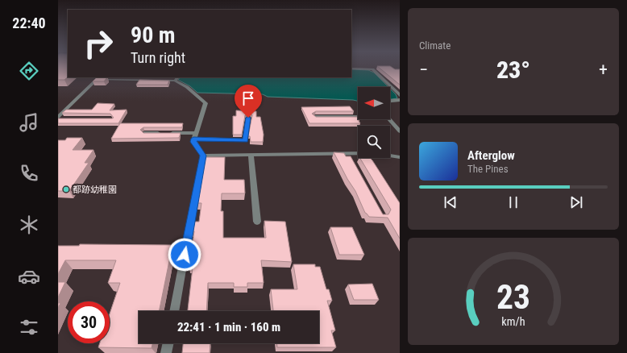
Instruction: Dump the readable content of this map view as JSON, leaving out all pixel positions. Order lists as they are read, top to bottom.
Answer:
{
  "places": ["都跡幼稚園"],
  "north": "left",
  "page": {
    "tabs": "22:40",
    "tile": "Climate",
    "turn": ["90 m", "Turn right"],
    "heat": ["−", "23°", "+"],
    "song": ["Afterglow", "The Pines"],
    "limit": "30",
    "trip": "22:41 · 1 min · 160 m",
    "gauge": ["23", "km/h"]
  }
}
